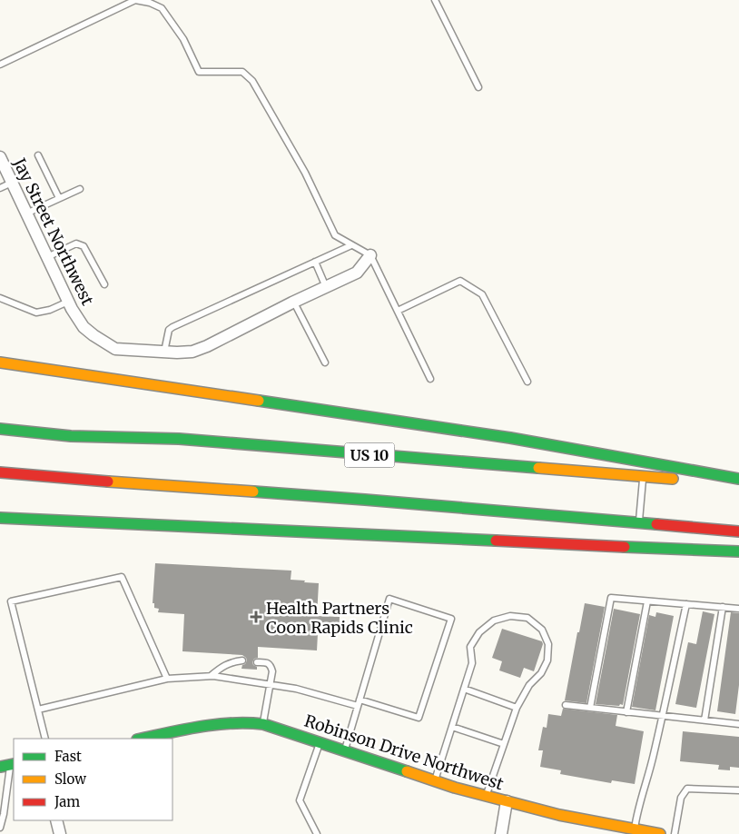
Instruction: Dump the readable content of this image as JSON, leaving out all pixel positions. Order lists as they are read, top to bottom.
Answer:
{
  "streets": {
    "main road": ["US 10", "Robinson Drive Northwest"],
    "street": ["Jay Street Northwest"]
  },
  "places": {
    "health": ["Health Partners Coon Rapids Clinic"]
  },
  "legend": ["Fast", "Slow", "Jam"]
}
